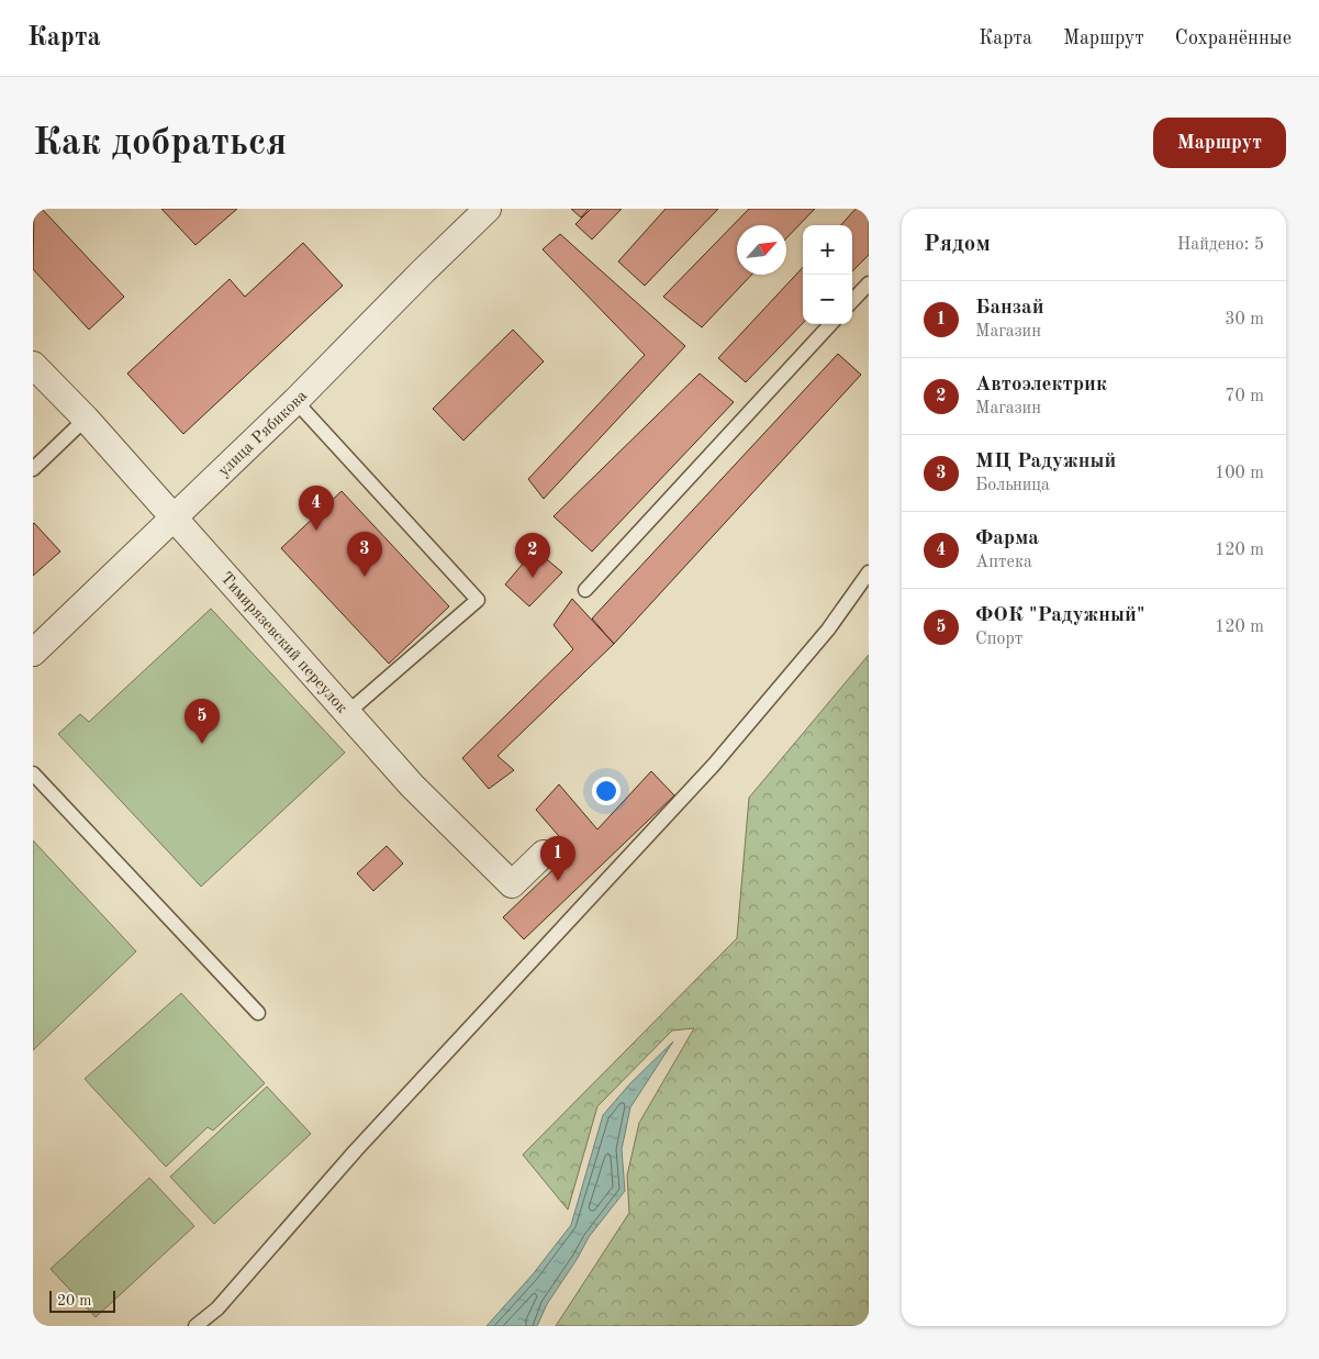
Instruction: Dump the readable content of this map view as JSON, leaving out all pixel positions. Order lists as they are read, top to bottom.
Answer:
{
  "streets": {
    "street": ["улица Рябикова", "Тимирязевский переулок"]
  },
  "crossings": [
    ["улица Рябикова", "Тимирязевский переулок"]
  ],
  "scale_bar": "20 m",
  "north": "top right",
  "page": {
    "header": "Карта",
    "nav": ["Карта", "Маршрут", "Сохранённые"],
    "buttons": "Маршрут",
    "title": "Как добраться",
    "heading": ["Рядом", "Найдено: 5"],
    "map_buttons": ["+", "−"],
    "list": [
      {
        "mark": "1",
        "name": "Банзай",
        "note": "Магазин",
        "value": "30 m"
      },
      {
        "mark": "2",
        "name": "Автоэлектрик",
        "note": "Магазин",
        "value": "70 m"
      },
      {
        "mark": "3",
        "name": "МЦ Радужный",
        "note": "Больница",
        "value": "100 m"
      },
      {
        "mark": "4",
        "name": "Фарма",
        "note": "Аптека",
        "value": "120 m"
      },
      {
        "mark": "5",
        "name": "ФОК \"Радужный\"",
        "note": "Спорт",
        "value": "120 m"
      }
    ],
    "pins": [
      "4",
      "3",
      "2",
      "5",
      "1"
    ],
    "scale": "20 m"
  }
}
